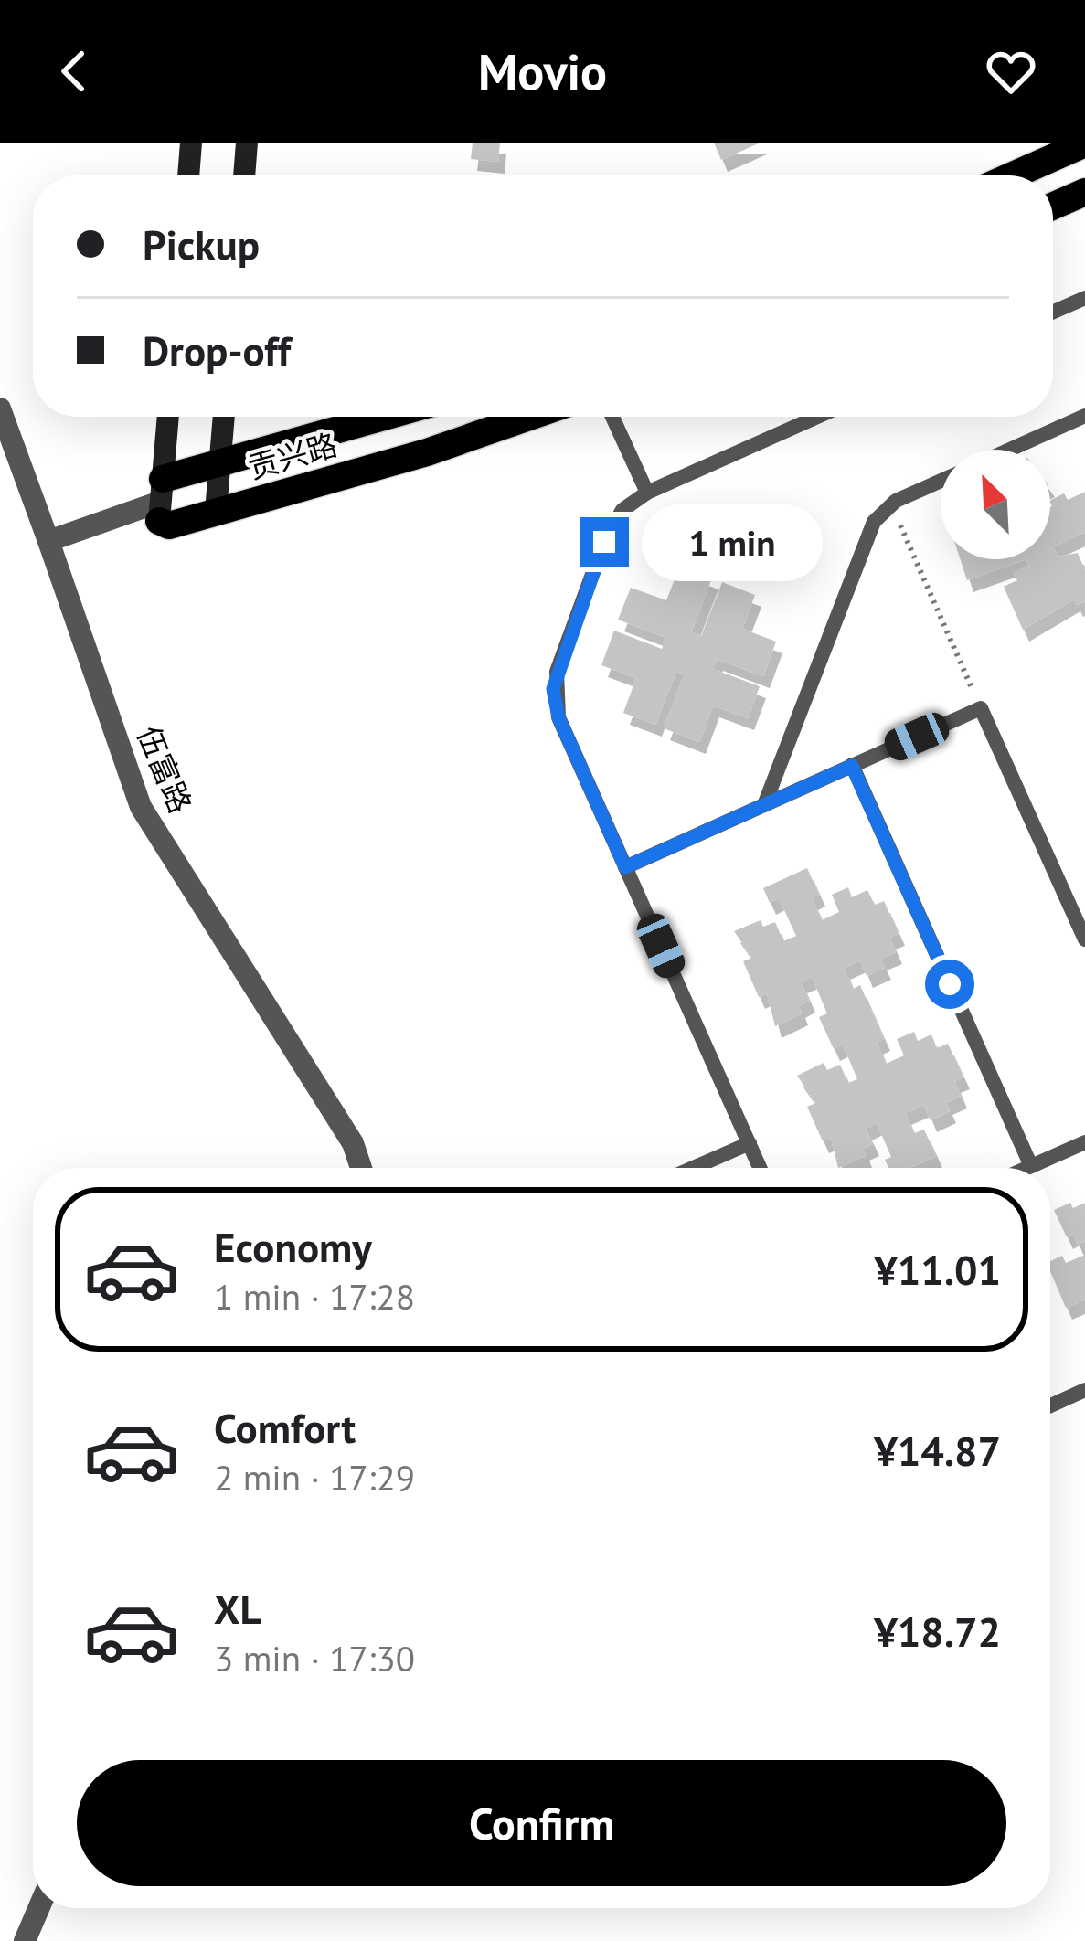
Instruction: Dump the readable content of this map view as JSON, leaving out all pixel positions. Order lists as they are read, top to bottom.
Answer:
{
  "streets": {
    "main road": ["贡兴路"],
    "street": ["伍富路"]
  },
  "north": "top left",
  "page": {
    "header": "Movio",
    "banner": ["Pickup", "Drop-off"],
    "bubble": "1 min",
    "list": [
      {
        "name": "Economy",
        "note": "1 min · 17:28",
        "value": "¥11.01"
      },
      {
        "name": "Comfort",
        "note": "2 min · 17:29",
        "value": "¥14.87"
      },
      {
        "name": "XL",
        "note": "3 min · 17:30",
        "value": "¥18.72"
      }
    ],
    "buttons": "Confirm"
  }
}
